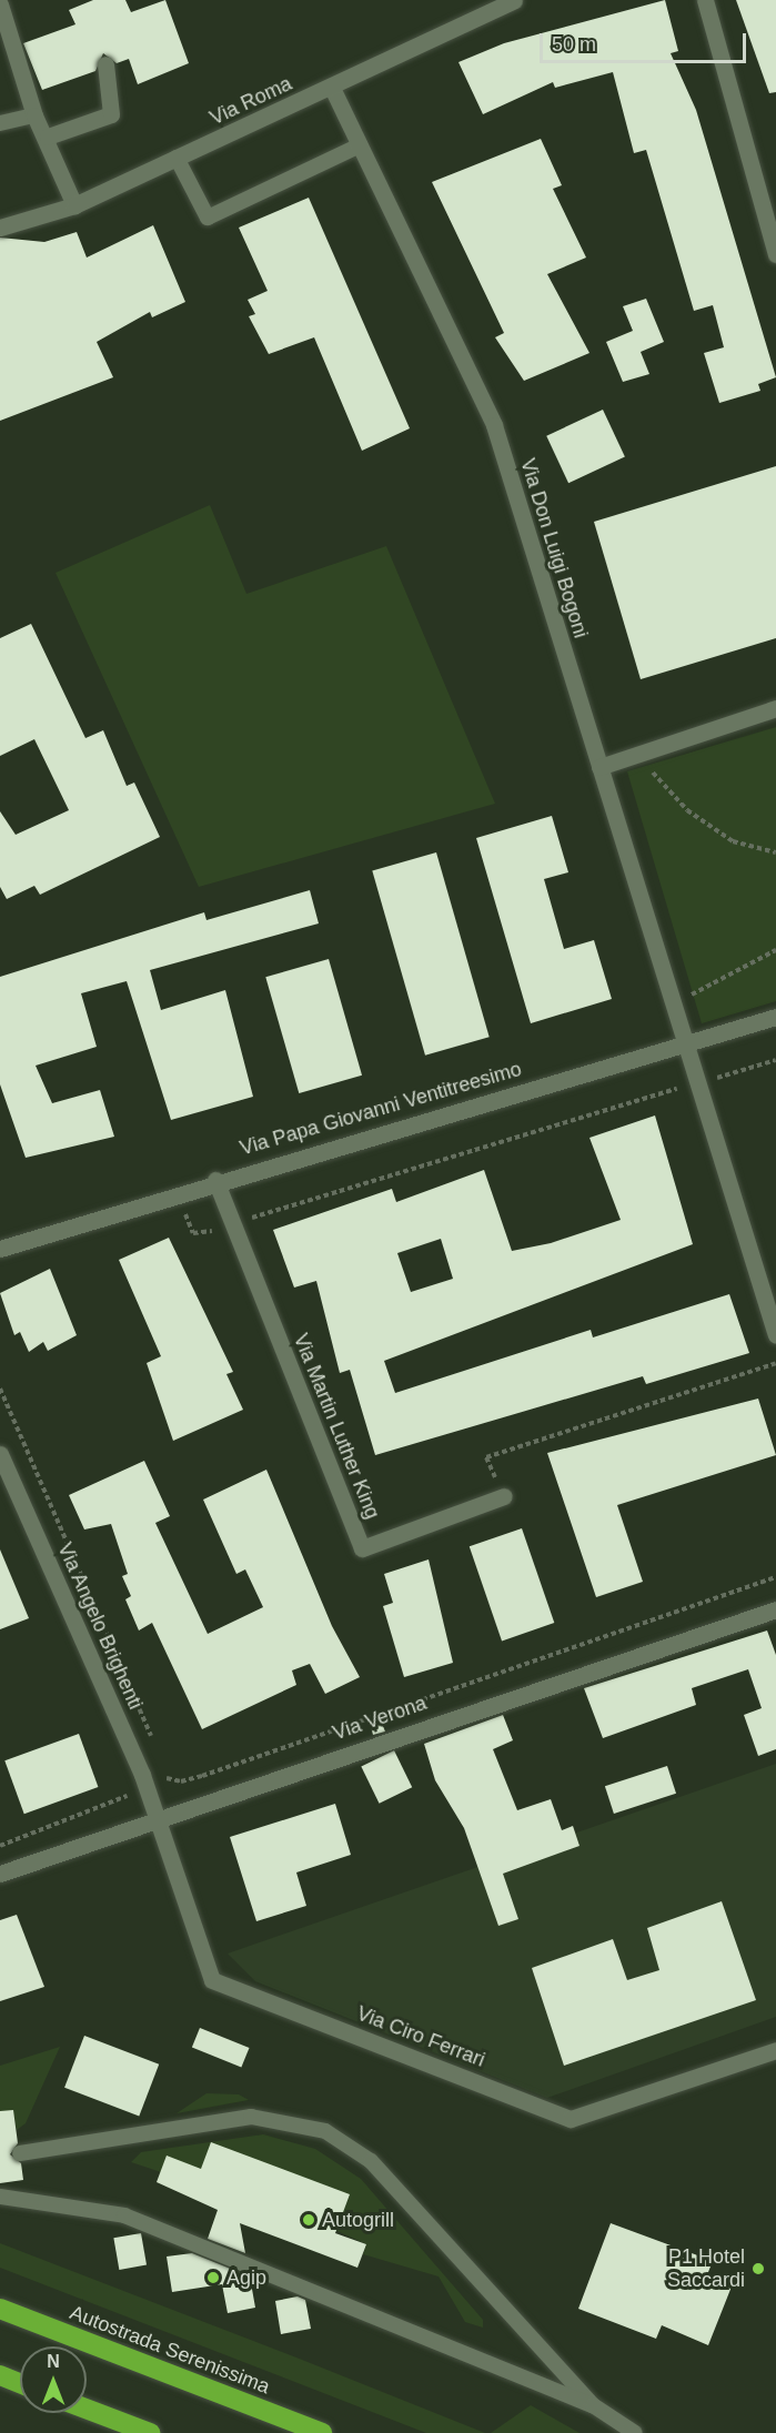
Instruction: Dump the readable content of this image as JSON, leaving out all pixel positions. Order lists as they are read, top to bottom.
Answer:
{
  "streets": {
    "highway": ["Autostrada Serenissima"],
    "street": [
      "Via Roma",
      "Via Don Luigi Bogoni",
      "Via Papa Giovanni Ventitreesimo",
      "Via Martin Luther King",
      "Via Angelo Brighenti",
      "Via Verona",
      "Via Ciro Ferrari"
    ]
  },
  "crossings": [
    ["Via Roma", "Via Don Luigi Bogoni"],
    ["Via Don Luigi Bogoni", "Via Papa Giovanni Ventitreesimo"],
    ["Via Papa Giovanni Ventitreesimo", "Via Martin Luther King"],
    ["Via Angelo Brighenti", "Via Verona"],
    ["Via Angelo Brighenti", "Via Ciro Ferrari"],
    ["Via Verona", "Via Ciro Ferrari"]
  ],
  "places": ["Autogrill", "P1 Hotel Saccardi", "Agip"],
  "scale_bar": "50 m",
  "north": "top"
}
